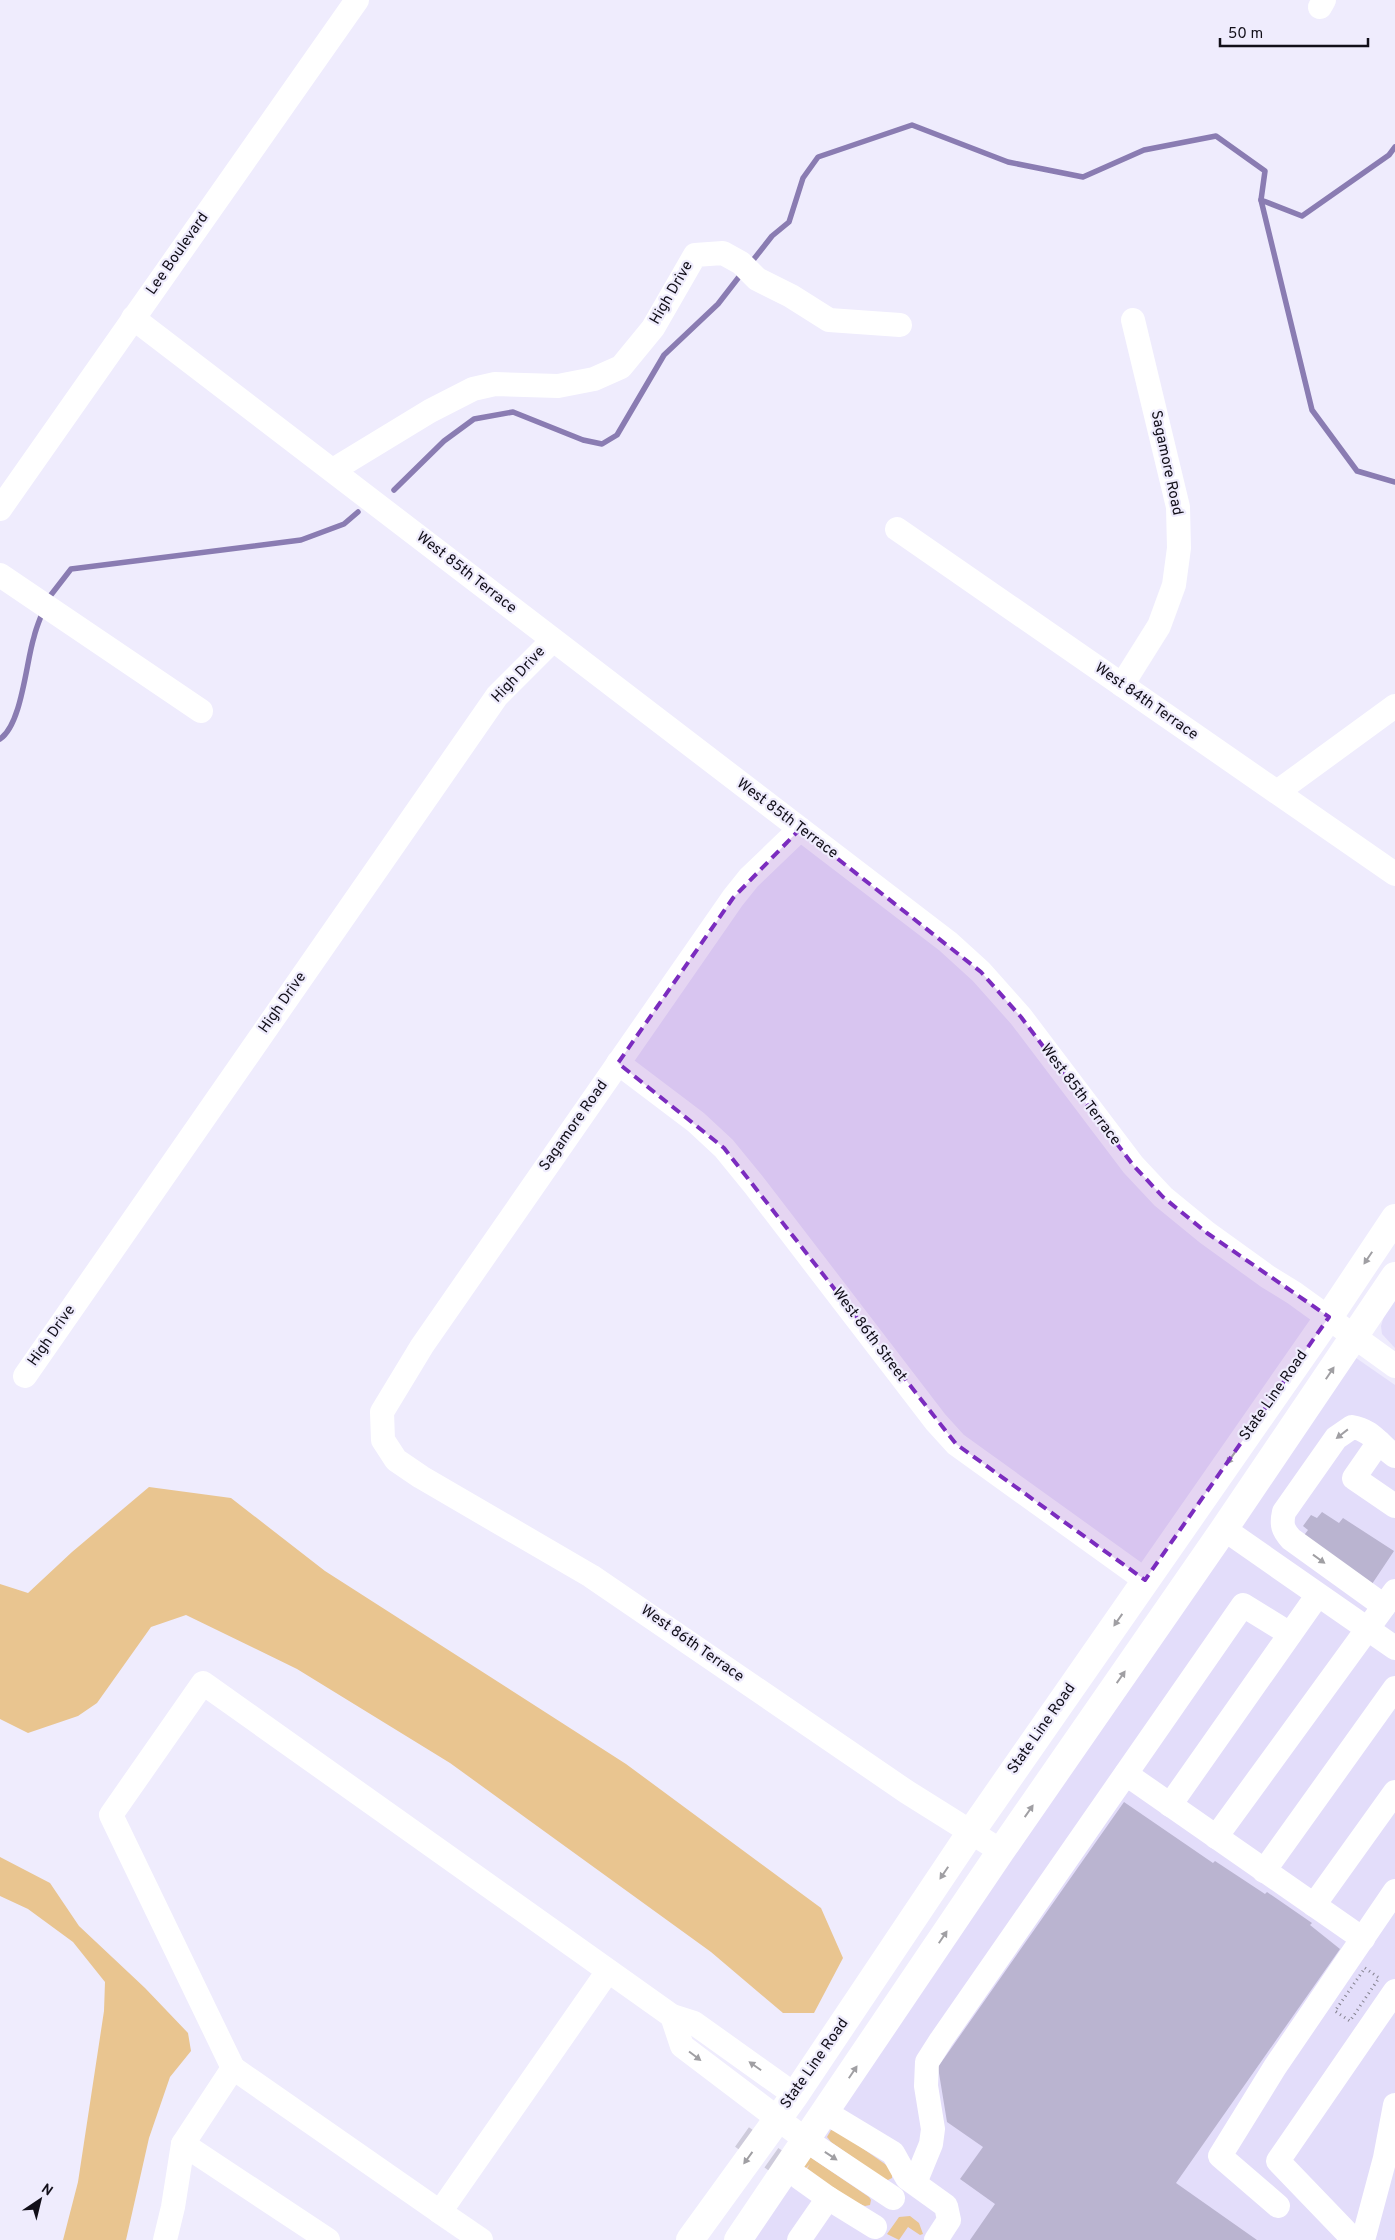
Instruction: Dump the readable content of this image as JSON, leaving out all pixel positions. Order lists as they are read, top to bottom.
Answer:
{
  "streets": {
    "main road": ["State Line Road"],
    "street": [
      "Lee Boulevard",
      "High Drive",
      "Sagamore Road",
      "West 85th Terrace",
      "West 84th Terrace",
      "West 86th Street",
      "West 86th Terrace"
    ]
  },
  "crossings": [
    ["Lee Boulevard", "West 85th Terrace"],
    ["High Drive", "West 85th Terrace"],
    ["Sagamore Road", "West 85th Terrace"],
    ["Sagamore Road", "West 84th Terrace"],
    ["Sagamore Road", "West 86th Street"],
    ["Sagamore Road", "West 86th Terrace"],
    ["West 85th Terrace", "State Line Road"],
    ["West 86th Street", "State Line Road"],
    ["State Line Road", "West 86th Terrace"]
  ],
  "scale_bar": "50 m",
  "north": "top right"
}
